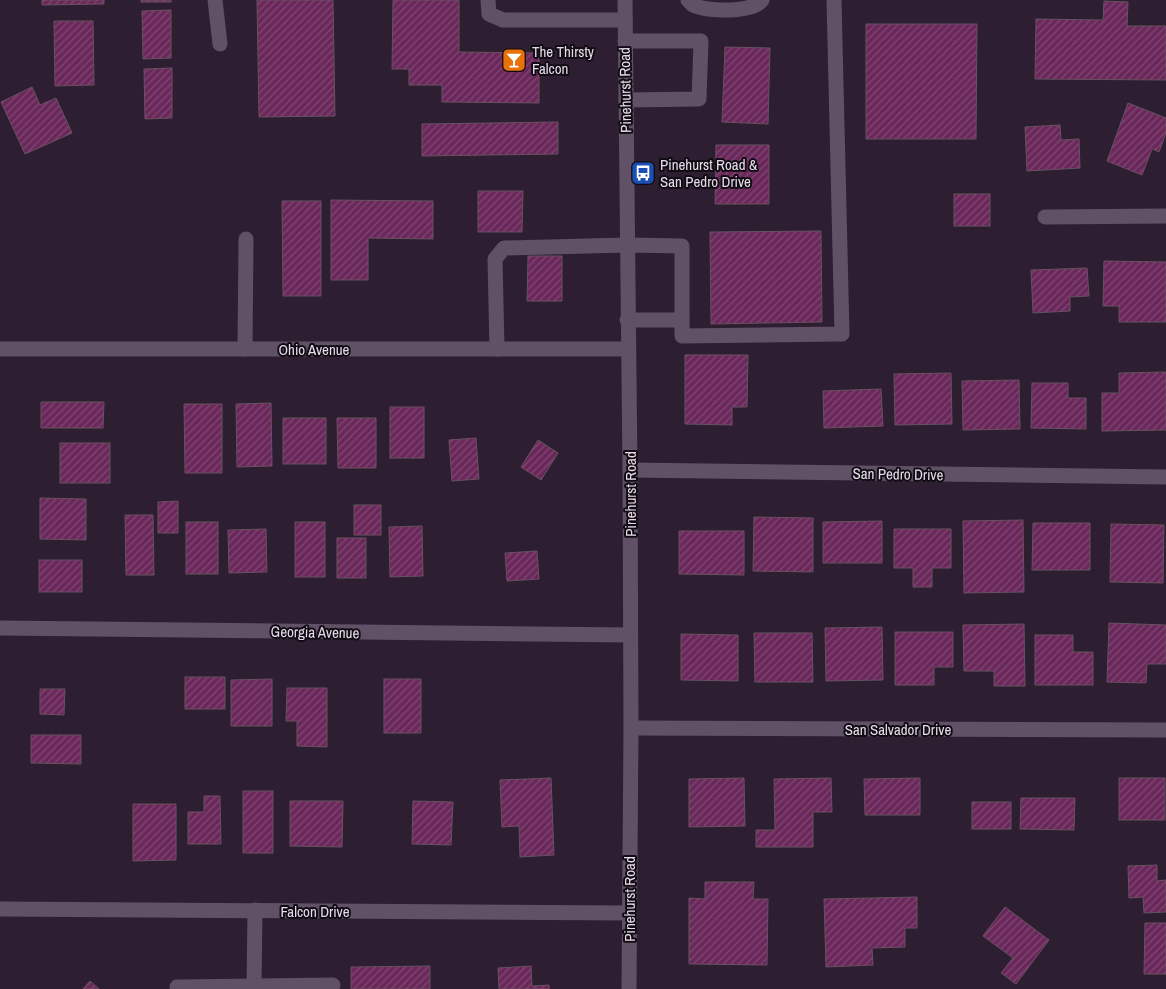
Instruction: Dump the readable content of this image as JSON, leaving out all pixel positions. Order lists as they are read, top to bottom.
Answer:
{
  "streets": {
    "street": [
      "Pinehurst Road",
      "Ohio Avenue",
      "San Pedro Drive",
      "Georgia Avenue",
      "San Salvador Drive",
      "Falcon Drive"
    ]
  },
  "crossings": [
    ["Pinehurst Road", "Ohio Avenue"],
    ["Pinehurst Road", "San Pedro Drive"],
    ["Pinehurst Road", "Georgia Avenue"],
    ["Pinehurst Road", "San Salvador Drive"],
    ["Pinehurst Road", "Falcon Drive"]
  ],
  "places": {
    "bar": ["The Thirsty Falcon"],
    "bus stop": ["Pinehurst Road & San Pedro Drive"]
  }
}
